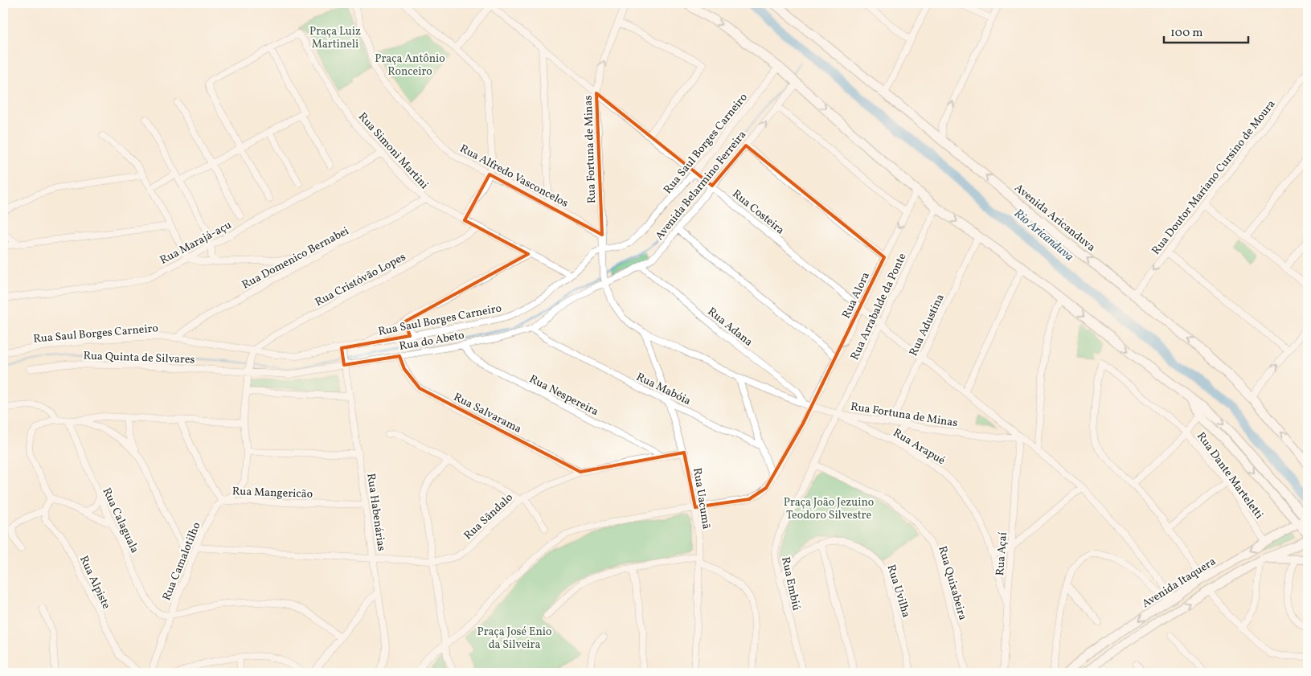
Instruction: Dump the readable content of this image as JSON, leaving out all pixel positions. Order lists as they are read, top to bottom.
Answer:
{
  "streets": {
    "highway": ["Avenida Aricanduva"],
    "main road": ["Avenida Itaquera"],
    "street": [
      "Rua Saul Borges Carneiro",
      "Rua Fortuna de Minas",
      "Rua Simoni Martini",
      "Rua Alfredo Vasconcelos",
      "Rua Doutor Mariano Cursino de Moura",
      "Avenida Belarmino Ferreira",
      "Rua Costeira",
      "Rua Marajá-açu",
      "Rua Domenico Bernabei",
      "Rua Cristóvão Lopes",
      "Rua Alora",
      "Rua Arrabalde da Ponte",
      "Rua Adustina",
      "Rua Adana",
      "Rua do Abeto",
      "Rua Quinta de Silvares",
      "Rua Mabóia",
      "Rua Nespereira",
      "Rua Salvarama",
      "Rua Arapué",
      "Rua Dante Marteletti",
      "Rua Mangericão",
      "Rua Uacumã",
      "Rua Habenárias",
      "Rua Sãndalo",
      "Rua Calaguala",
      "Rua Açaí",
      "Rua Camalotilho",
      "Rua Alpiste",
      "Rua Quixabeira",
      "Rua Embiú",
      "Rua Uvilha"
    ]
  },
  "crossings": [
    ["Rua Saul Borges Carneiro", "Rua Fortuna de Minas"],
    ["Rua Saul Borges Carneiro", "Rua Simoni Martini"],
    ["Rua Saul Borges Carneiro", "Rua Costeira"],
    ["Rua Saul Borges Carneiro", "Rua Domenico Bernabei"],
    ["Rua Saul Borges Carneiro", "Rua Cristóvão Lopes"],
    ["Rua Saul Borges Carneiro", "Rua Habenárias"],
    ["Rua Saul Borges Carneiro", "Rua Camalotilho"],
    ["Rua Fortuna de Minas", "Rua Alfredo Vasconcelos"],
    ["Rua Fortuna de Minas", "Avenida Belarmino Ferreira"],
    ["Rua Fortuna de Minas", "Rua Costeira"],
    ["Rua Fortuna de Minas", "Rua Alora"],
    ["Rua Fortuna de Minas", "Rua Arrabalde da Ponte"],
    ["Rua Fortuna de Minas", "Rua Adustina"],
    ["Rua Fortuna de Minas", "Rua Adana"],
    ["Rua Fortuna de Minas", "Rua do Abeto"],
    ["Rua Fortuna de Minas", "Rua Arapué"],
    ["Rua Fortuna de Minas", "Rua Uacumã"],
    ["Rua Fortuna de Minas", "Rua Açaí"],
    ["Rua Fortuna de Minas", "Rua Embiú"],
    ["Rua Simoni Martini", "Rua Marajá-açu"],
    ["Rua Simoni Martini", "Rua Domenico Bernabei"],
    ["Rua Simoni Martini", "Rua Cristóvão Lopes"],
    ["Rua Doutor Mariano Cursino de Moura", "Avenida Aricanduva"],
    ["Avenida Belarmino Ferreira", "Rua Costeira"],
    ["Avenida Belarmino Ferreira", "Rua Adana"],
    ["Avenida Belarmino Ferreira", "Rua do Abeto"],
    ["Rua Costeira", "Rua Alora"],
    ["Rua Costeira", "Rua Arrabalde da Ponte"],
    ["Rua Costeira", "Rua Adustina"],
    ["Rua Costeira", "Rua Açaí"],
    ["Rua Cristóvão Lopes", "Rua Camalotilho"],
    ["Rua Alora", "Rua Uacumã"],
    ["Rua Arrabalde da Ponte", "Rua Arapué"],
    ["Rua Arrabalde da Ponte", "Rua Embiú"],
    ["Rua do Abeto", "Rua Quinta de Silvares"],
    ["Rua do Abeto", "Rua Mabóia"],
    ["Rua do Abeto", "Rua Nespereira"],
    ["Rua do Abeto", "Rua Salvarama"],
    ["Rua do Abeto", "Rua Habenárias"],
    ["Rua do Abeto", "Rua Camalotilho"],
    ["Rua Quinta de Silvares", "Rua Camalotilho"],
    ["Rua Mabóia", "Rua Uacumã"],
    ["Rua Nespereira", "Rua Sãndalo"],
    ["Rua Salvarama", "Rua Sãndalo"],
    ["Rua Arapué", "Rua Açaí"],
    ["Rua Arapué", "Rua Embiú"],
    ["Rua Dante Marteletti", "Avenida Itaquera"],
    ["Rua Mangericão", "Rua Habenárias"],
    ["Rua Mangericão", "Rua Camalotilho"],
    ["Rua Uacumã", "Rua Sãndalo"],
    ["Rua Habenárias", "Rua Sãndalo"],
    ["Rua Sãndalo", "Rua Camalotilho"],
    ["Rua Calaguala", "Rua Camalotilho"],
    ["Rua Quixabeira", "Rua Embiú"],
    ["Rua Embiú", "Rua Uvilha"]
  ],
  "water": ["Rio Aricanduva"],
  "parks": [
    "Praça Luiz Martineli",
    "Praça Antônio Ronceiro",
    "Praça João Jezuino Teodoro Silvestre",
    "Praça José Enio da Silveira"
  ],
  "scale_bar": "100 m"
}
